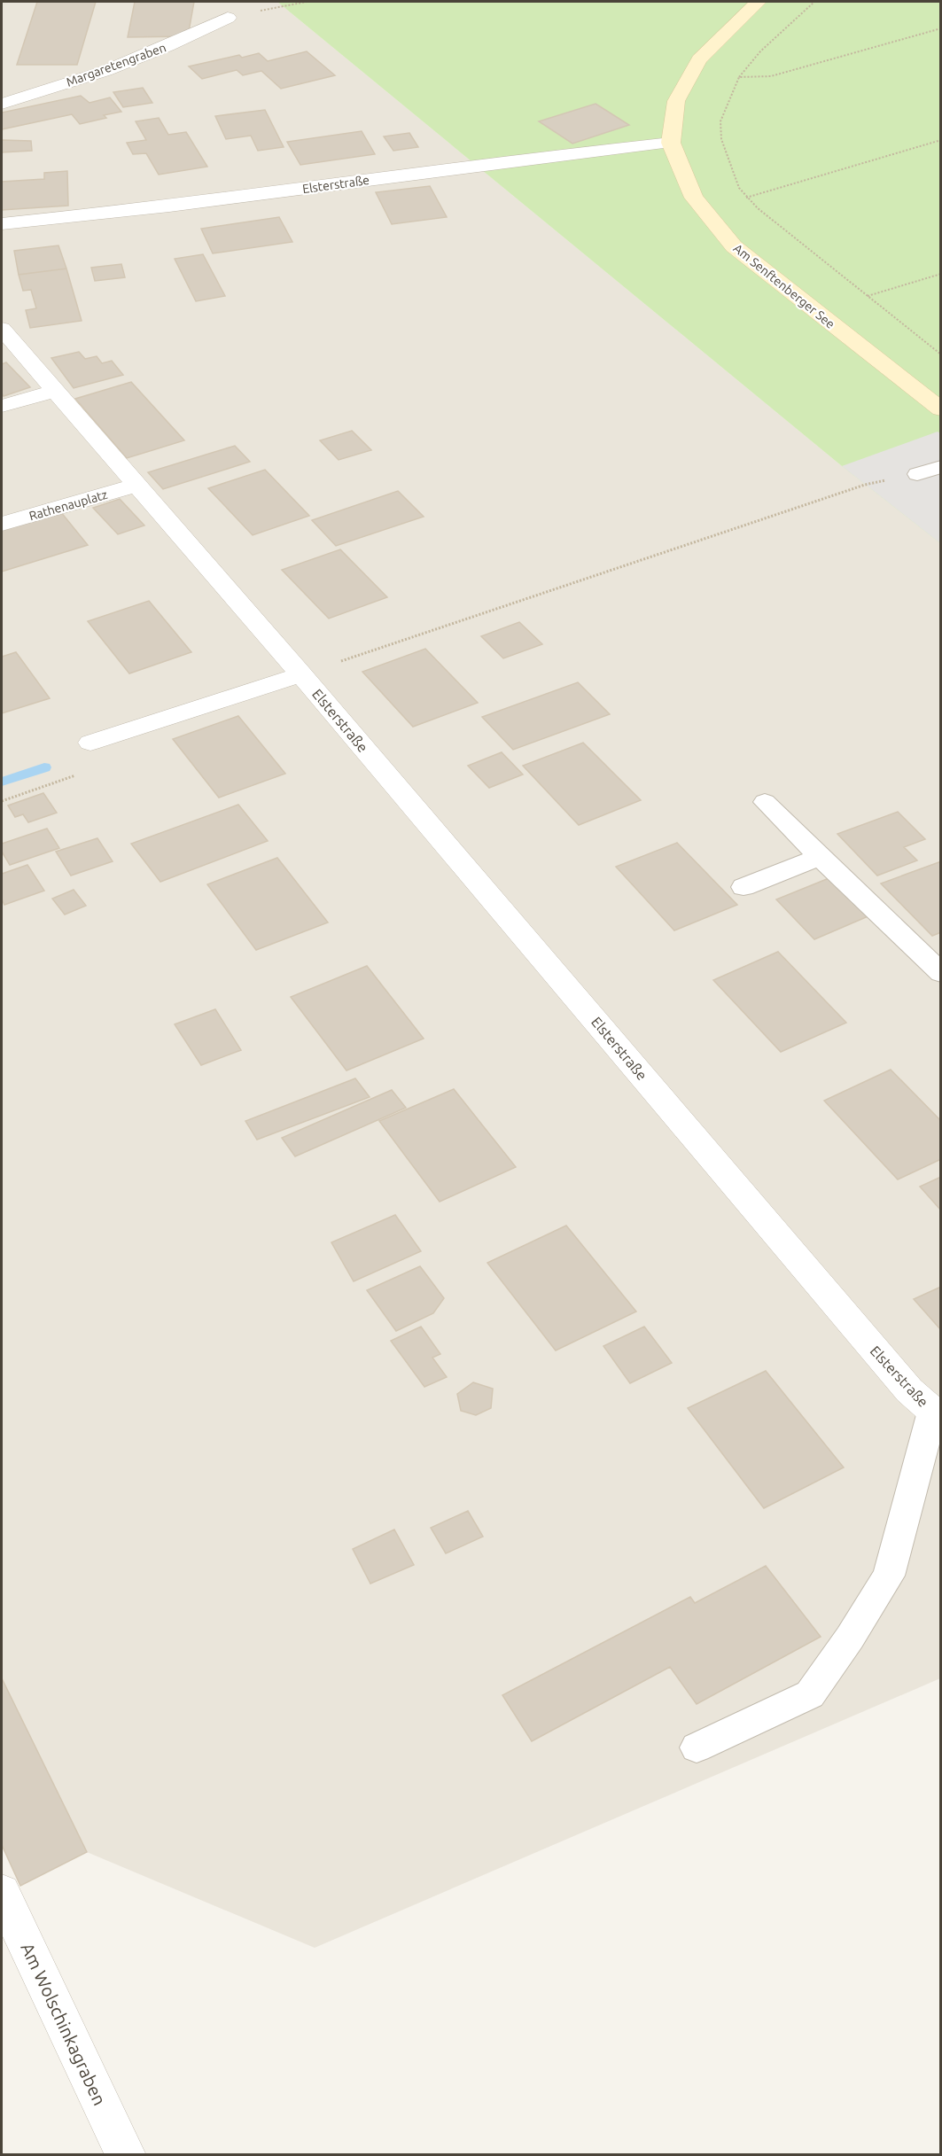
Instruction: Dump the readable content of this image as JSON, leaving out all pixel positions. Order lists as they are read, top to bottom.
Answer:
{
  "streets": {
    "street": [
      "Margaretengraben",
      "Elsterstraße",
      "Am Senftenberger See",
      "Rathenauplatz",
      "Am Wolschinkagraben"
    ]
  },
  "crossings": [
    ["Elsterstraße", "Am Senftenberger See"],
    ["Elsterstraße", "Rathenauplatz"]
  ]
}
